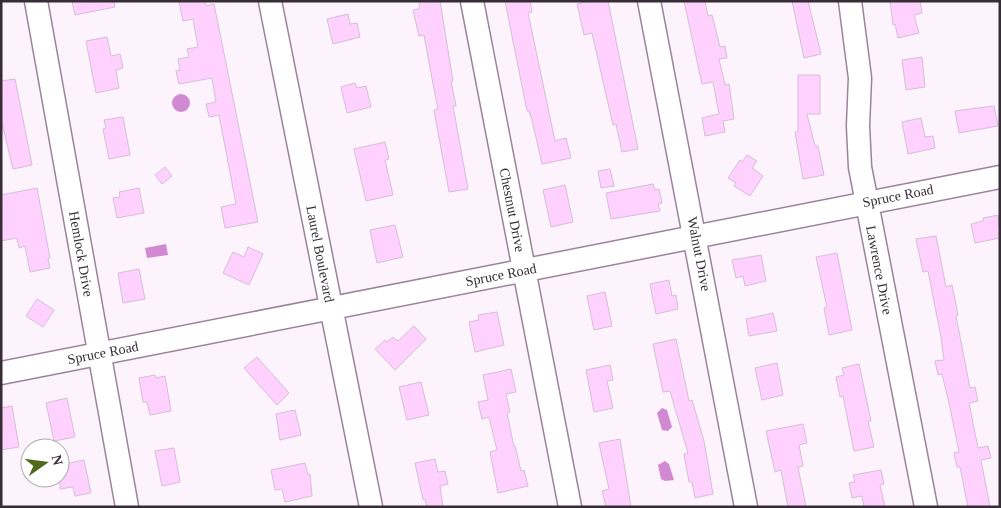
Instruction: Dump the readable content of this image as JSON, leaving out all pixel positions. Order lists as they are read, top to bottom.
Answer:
{
  "streets": {
    "street": [
      "Spruce Road",
      "Chestnut Drive",
      "Hemlock Drive",
      "Laurel Boulevard",
      "Walnut Drive",
      "Lawrence Drive"
    ]
  },
  "crossings": [
    ["Spruce Road", "Chestnut Drive"],
    ["Spruce Road", "Hemlock Drive"],
    ["Spruce Road", "Laurel Boulevard"],
    ["Spruce Road", "Walnut Drive"],
    ["Spruce Road", "Lawrence Drive"]
  ],
  "north": "right"
}
